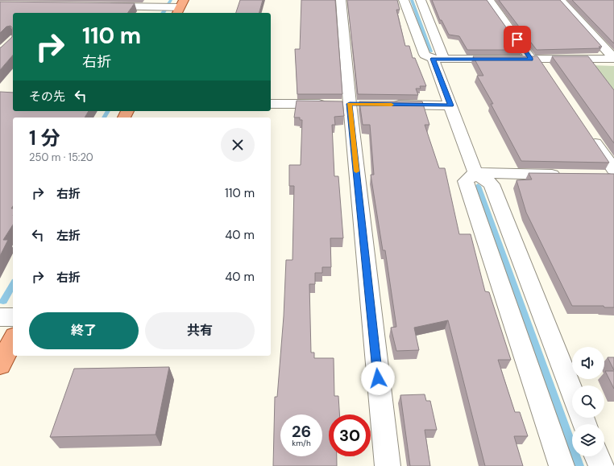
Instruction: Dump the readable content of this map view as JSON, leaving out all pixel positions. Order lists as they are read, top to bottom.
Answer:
{
  "page": {
    "turn": ["110 m", "右折"],
    "then": "その先",
    "heading": ["1 分", "250 m · 15:20"],
    "list": [
      {
        "name": "右折",
        "value": "110 m"
      },
      {
        "name": "左折",
        "value": "40 m"
      },
      {
        "name": "右折",
        "value": "40 m"
      }
    ],
    "buttons": ["終了", "共有"],
    "speed": "26 km/h",
    "limit": "30"
  }
}
